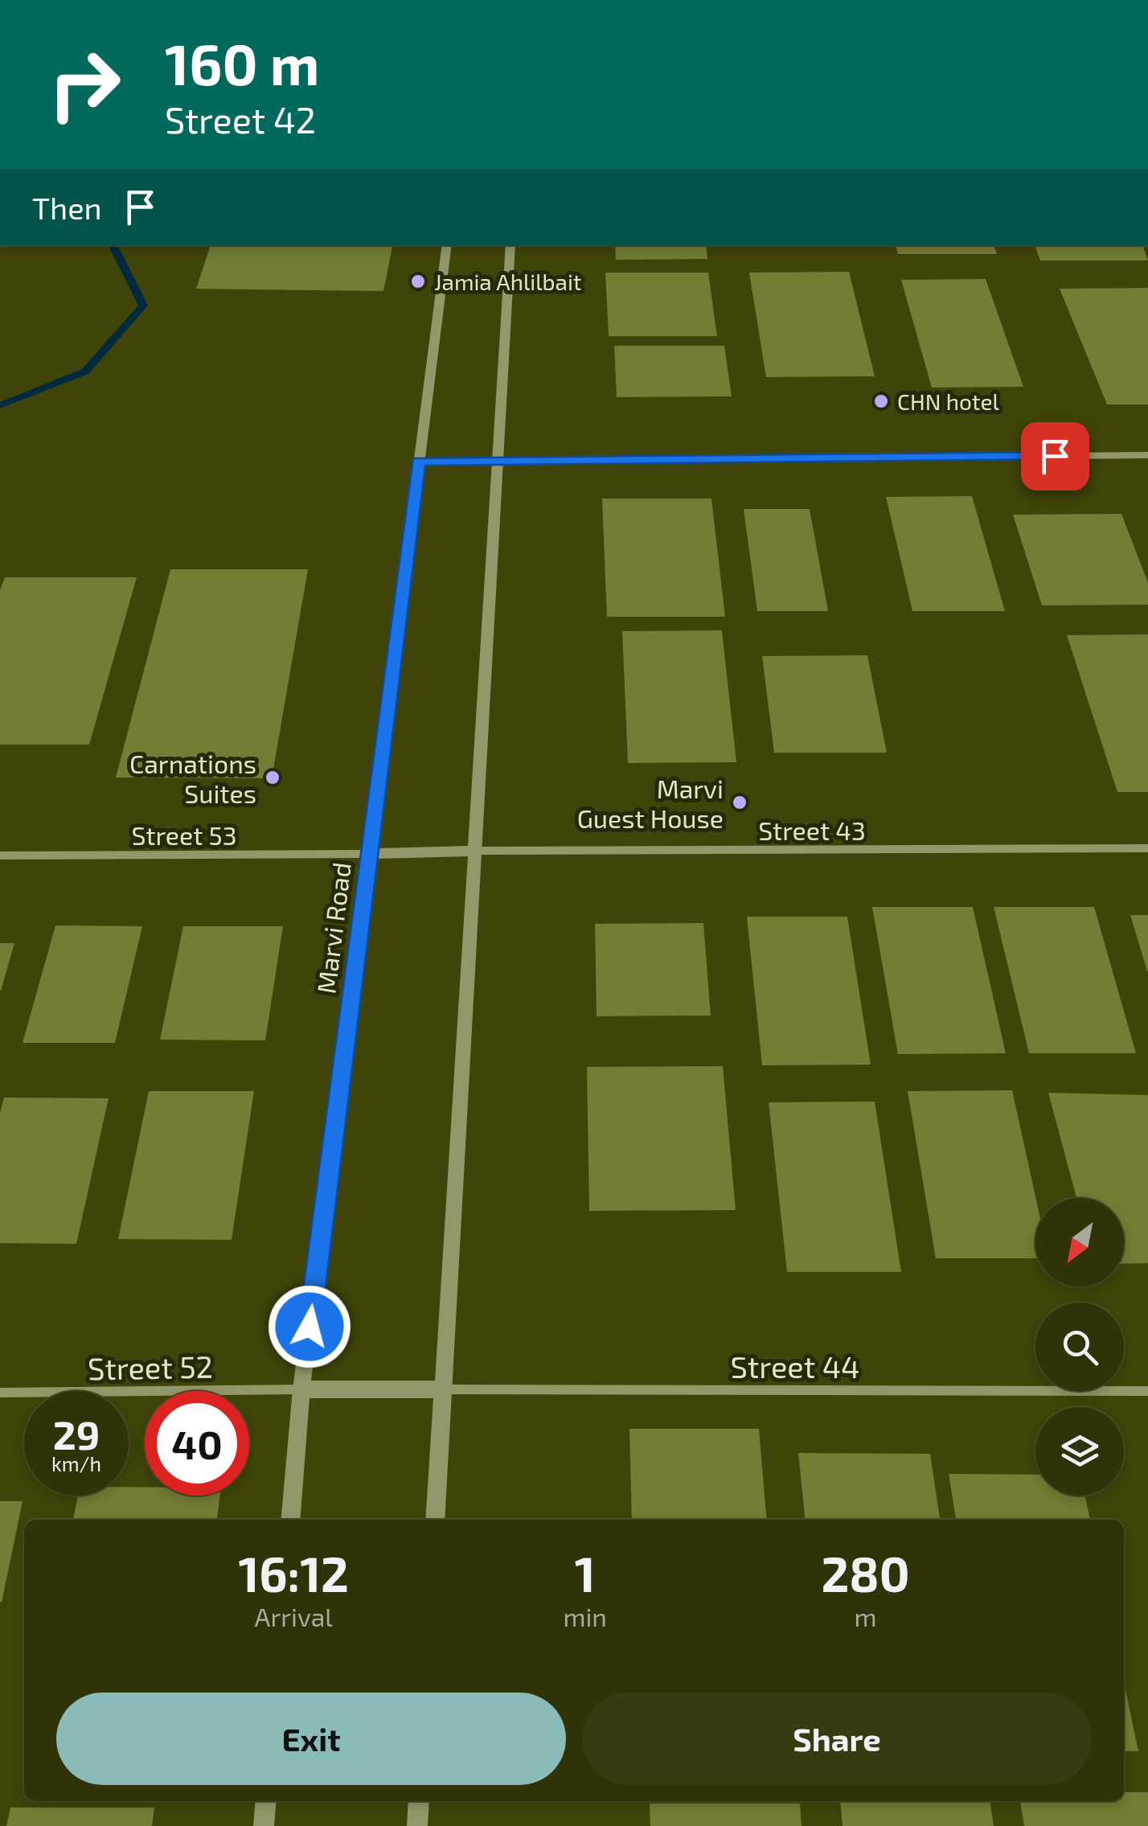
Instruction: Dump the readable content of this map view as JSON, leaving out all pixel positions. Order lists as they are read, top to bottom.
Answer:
{
  "streets": {
    "street": [
      "Street 43",
      "Street 53",
      "Marvi Road",
      "Street 44",
      "Street 52"
    ]
  },
  "crossings": [
    ["Street 53", "Marvi Road"],
    ["Marvi Road", "Street 52"]
  ],
  "places": [
    "Jamia Ahlilbait",
    "CHN hotel",
    "Carnations Suites",
    "Marvi Guest House"
  ],
  "north": "bottom left",
  "page": {
    "turn": ["160 m", "Street 42"],
    "then": "Then",
    "speed": "29 km/h",
    "limit": "40",
    "eta": [
      "16:12",
      "Arrival",
      "1",
      "min",
      "280",
      "m"
    ],
    "buttons": ["Exit", "Share"]
  }
}
